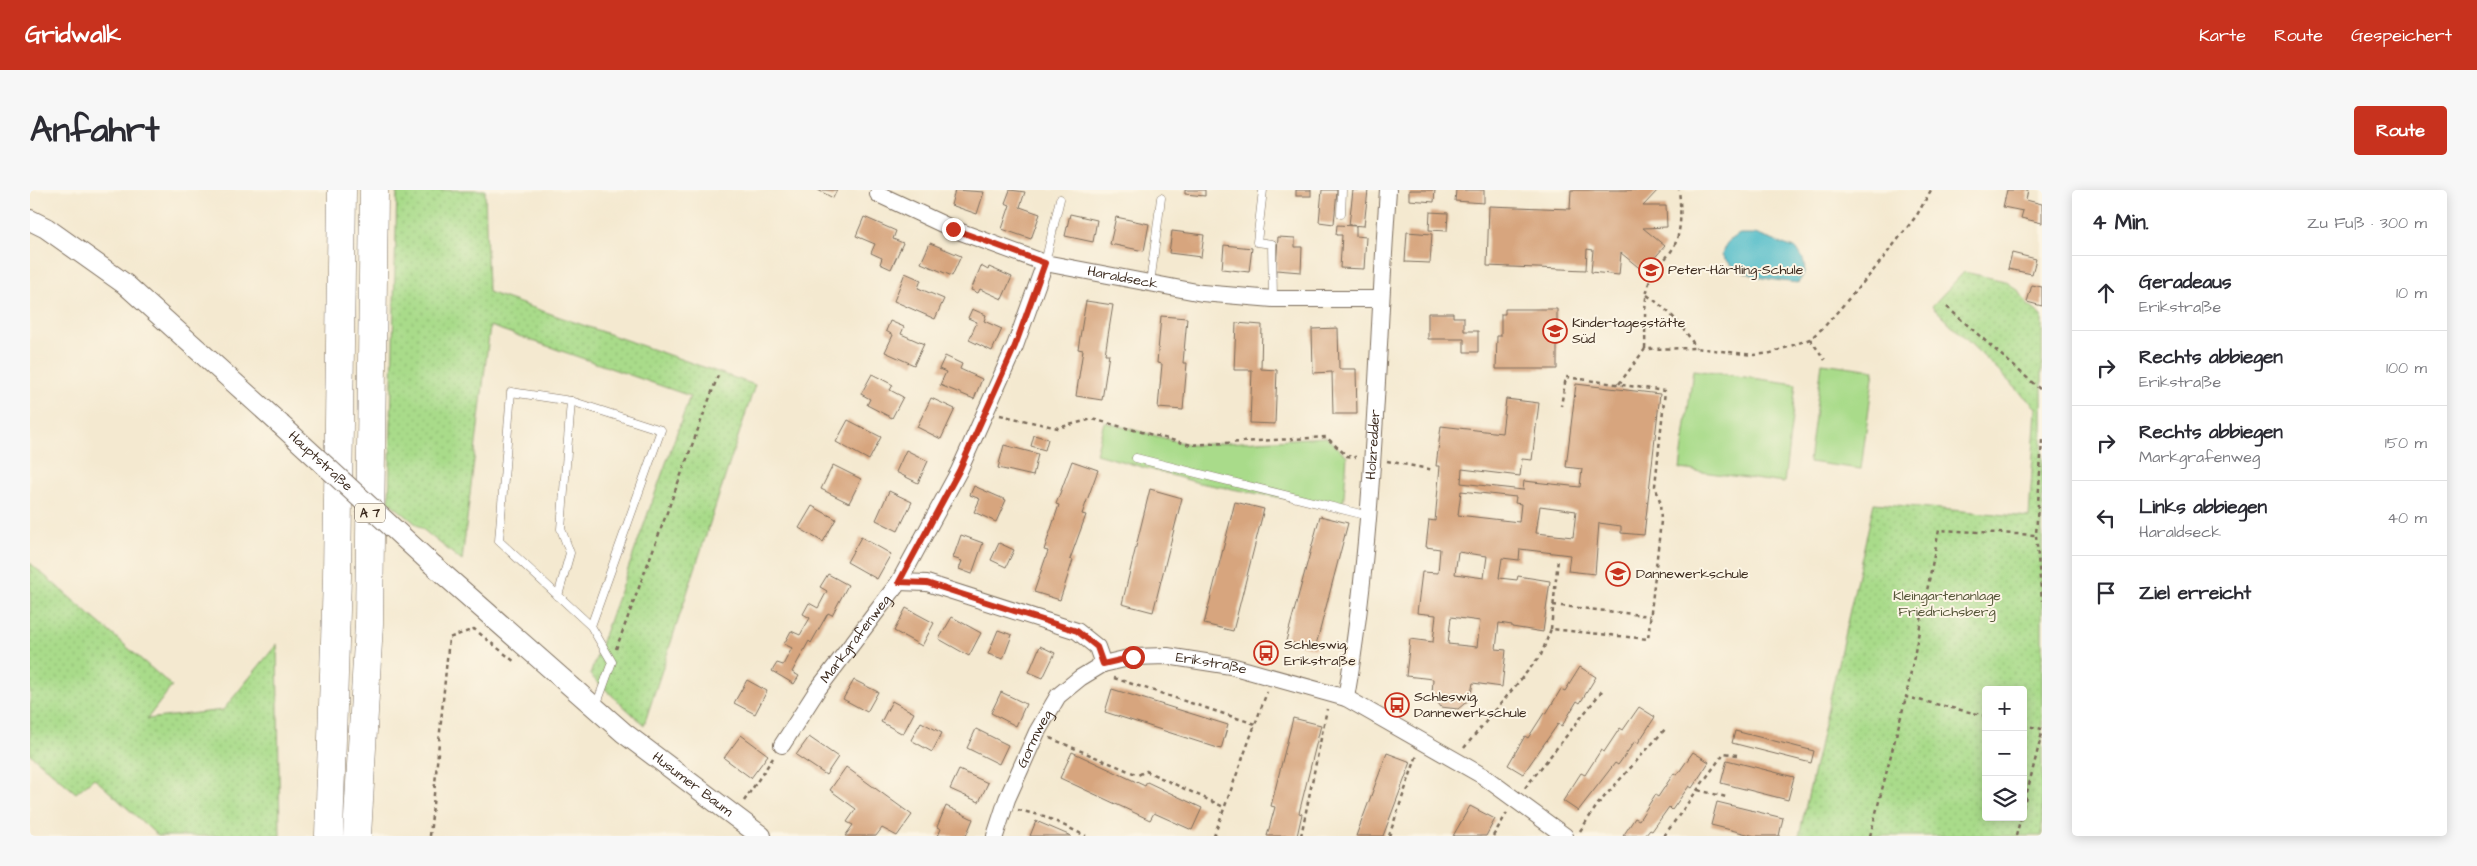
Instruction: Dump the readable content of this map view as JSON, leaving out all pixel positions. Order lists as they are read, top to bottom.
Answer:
{
  "streets": {
    "highway": ["A 7"],
    "street": [
      "Haraldseck",
      "Holzredder",
      "Hauptstraße",
      "Markgrafenweg",
      "Erikstraße",
      "Gormweg",
      "Husumer Baum"
    ]
  },
  "crossings": [
    ["Haraldseck", "Holzredder"],
    ["Haraldseck", "Markgrafenweg"],
    ["Holzredder", "Erikstraße"],
    ["Hauptstraße", "Husumer Baum"],
    ["Erikstraße", "Gormweg"]
  ],
  "parks": ["Kleingartenanlage Friedrichsberg"],
  "places": {
    "school or university": ["Peter-Härtling-Schule", "Kindertagesstätte Süd", "Dannewerkschule"],
    "bus stop": ["Schleswig, Erikstraße", "Schleswig, Dannewerkschule"]
  },
  "page": {
    "header": "Gridwalk",
    "nav": ["Karte", "Route", "Gespeichert"],
    "title": "Anfahrt",
    "buttons": "Route",
    "heading": ["4 Min.", "Zu Fuß · 300 m"],
    "list": [
      ["Geradeaus", "Erikstraße", "10 m"],
      ["Rechts abbiegen", "Erikstraße", "100 m"],
      ["Rechts abbiegen", "Markgrafenweg", "150 m"],
      ["Links abbiegen", "Haraldseck", "40 m"],
      "Ziel erreicht"
    ],
    "map_buttons": ["+", "−"]
  }
}
